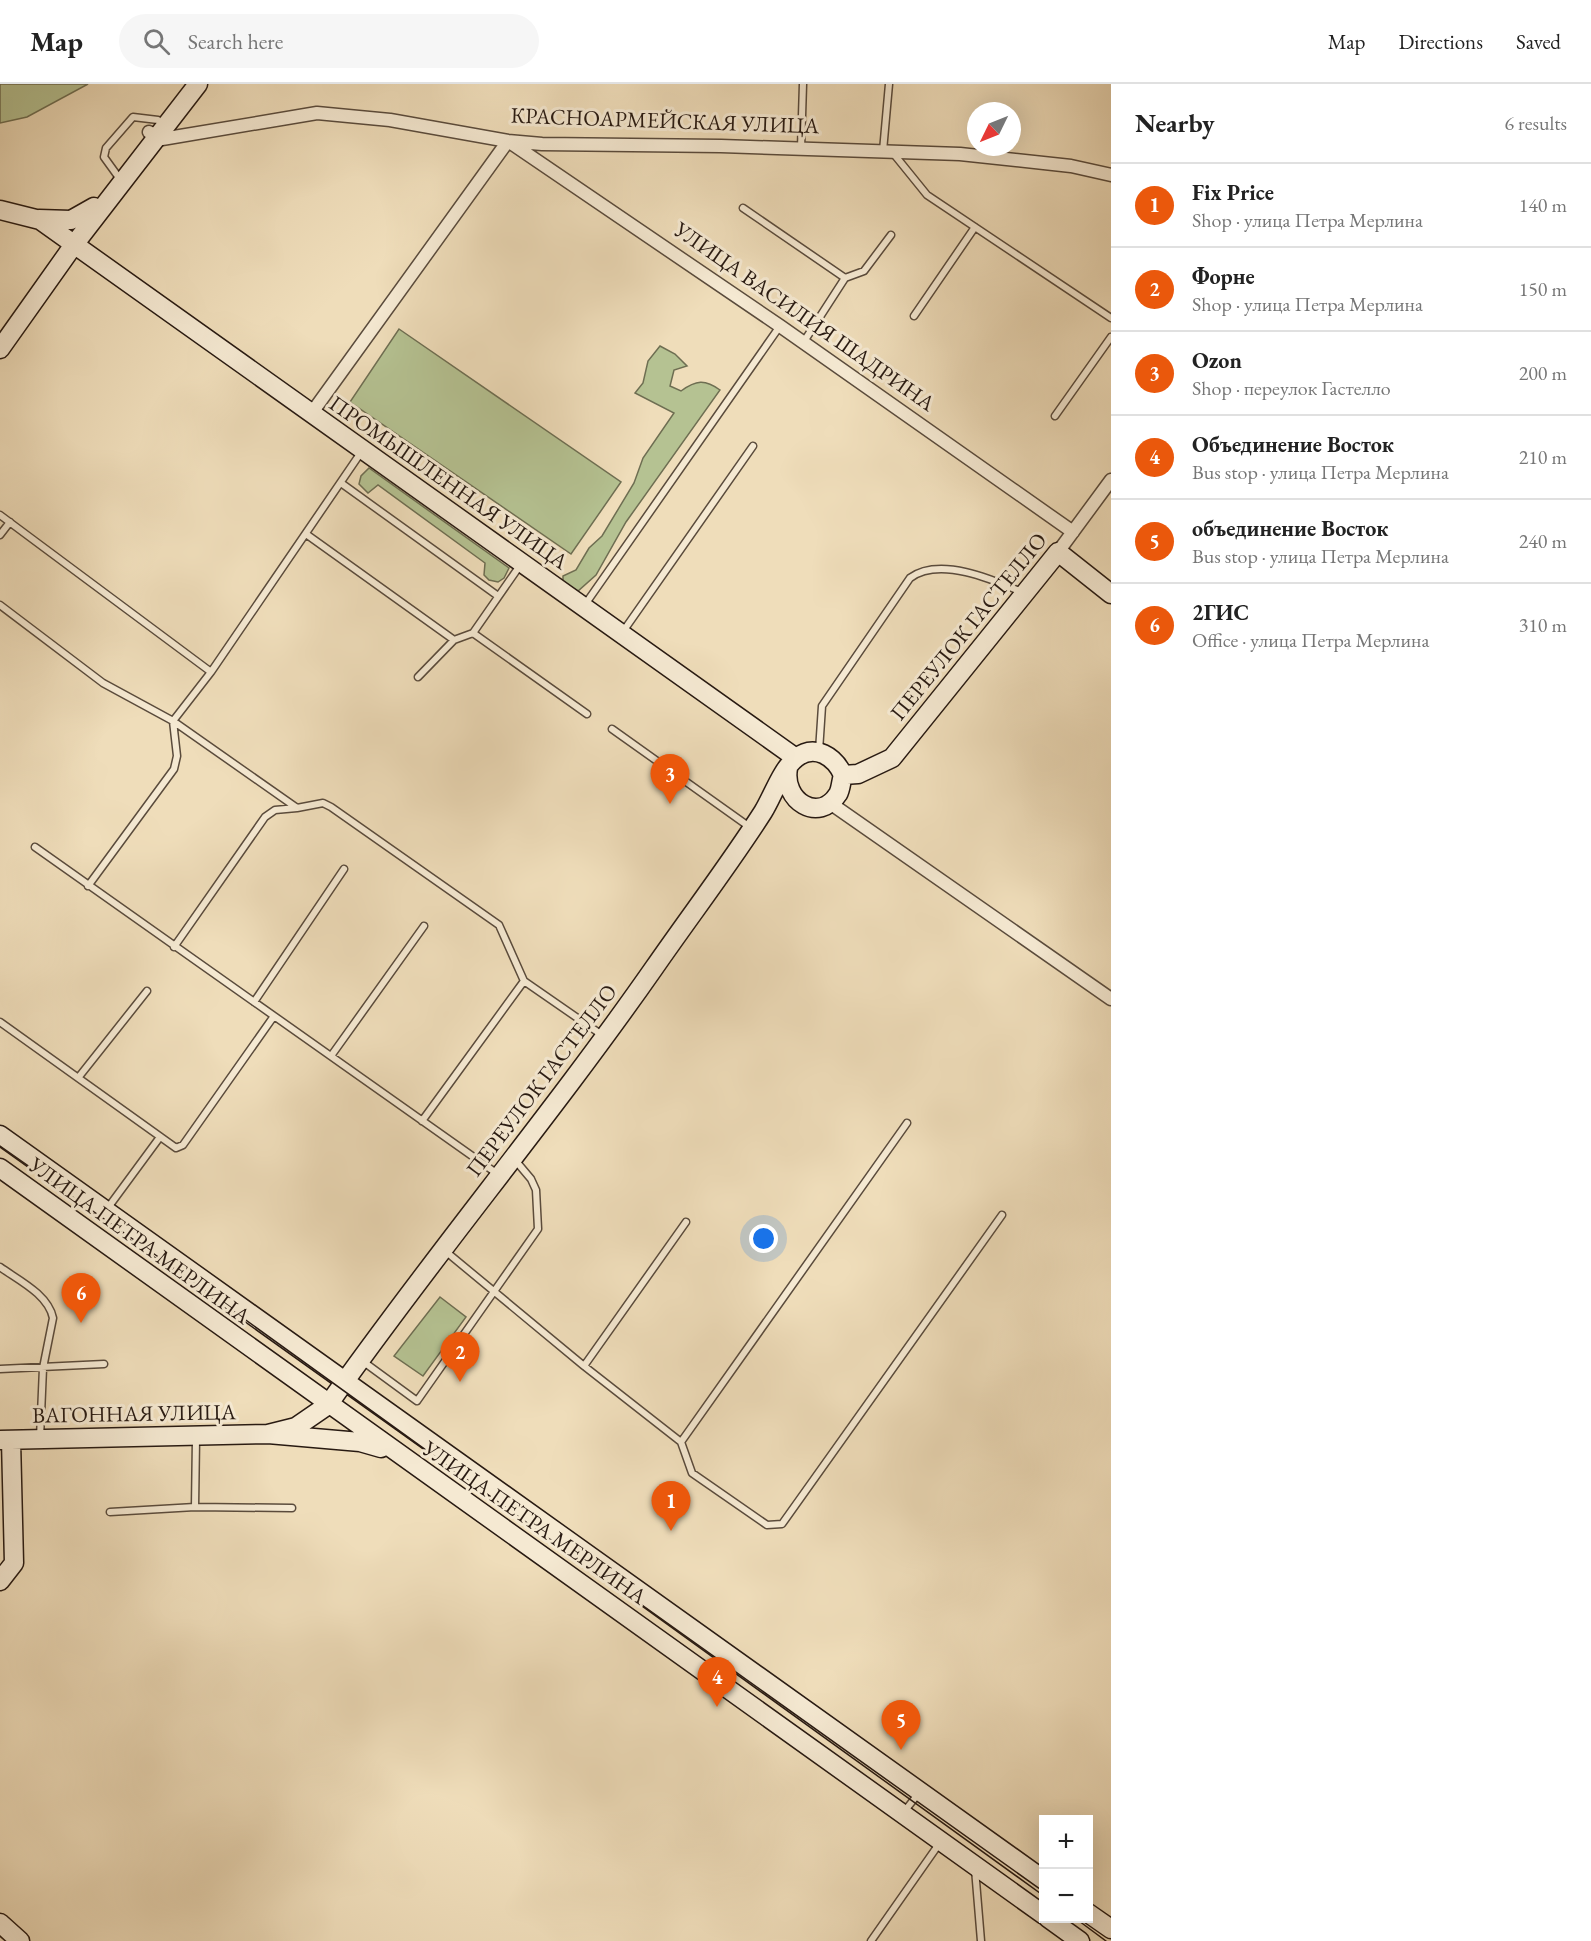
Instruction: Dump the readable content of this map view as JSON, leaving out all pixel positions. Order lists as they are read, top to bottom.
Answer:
{
  "streets": {
    "main road": [
      "ПРОМЫШЛЕННАЯ УЛИЦА",
      "ПЕРЕУЛОК ГАСТЕЛЛО",
      "УЛИЦА ПЕТРА МЕРЛИНА",
      "ВАГОННАЯ УЛИЦА"
    ],
    "street": ["КРАСНОАРМЕЙСКАЯ УЛИЦА", "УЛИЦА ВАСИЛИЯ ШАДРИНА"]
  },
  "crossings": [
    ["КРАСНОАРМЕЙСКАЯ УЛИЦА", "УЛИЦА ВАСИЛИЯ ШАДРИНА"],
    ["УЛИЦА ВАСИЛИЯ ШАДРИНА", "ПЕРЕУЛОК ГАСТЕЛЛО"],
    ["ПРОМЫШЛЕННАЯ УЛИЦА", "ПЕРЕУЛОК ГАСТЕЛЛО"],
    ["ПЕРЕУЛОК ГАСТЕЛЛО", "УЛИЦА ПЕТРА МЕРЛИНА"],
    ["ПЕРЕУЛОК ГАСТЕЛЛО", "ВАГОННАЯ УЛИЦА"],
    ["УЛИЦА ПЕТРА МЕРЛИНА", "ВАГОННАЯ УЛИЦА"]
  ],
  "north": "bottom left",
  "page": {
    "header": "Map",
    "search": "Search here",
    "nav": ["Map", "Directions", "Saved"],
    "heading": ["Nearby", "6 results"],
    "list": [
      {
        "mark": "1",
        "name": "Fix Price",
        "note": "Shop · улица Петра Мерлина",
        "value": "140 m"
      },
      {
        "mark": "2",
        "name": "Форне",
        "note": "Shop · улица Петра Мерлина",
        "value": "150 m"
      },
      {
        "mark": "3",
        "name": "Ozon",
        "note": "Shop · переулок Гастелло",
        "value": "200 m"
      },
      {
        "mark": "4",
        "name": "Объединение Восток",
        "note": "Bus stop · улица Петра Мерлина",
        "value": "210 m"
      },
      {
        "mark": "5",
        "name": "объединение Восток",
        "note": "Bus stop · улица Петра Мерлина",
        "value": "240 m"
      },
      {
        "mark": "6",
        "name": "2ГИС",
        "note": "Office · улица Петра Мерлина",
        "value": "310 m"
      }
    ],
    "pins": [
      "3",
      "6",
      "2",
      "1",
      "4",
      "5"
    ],
    "map_buttons": ["+", "−"]
  }
}
